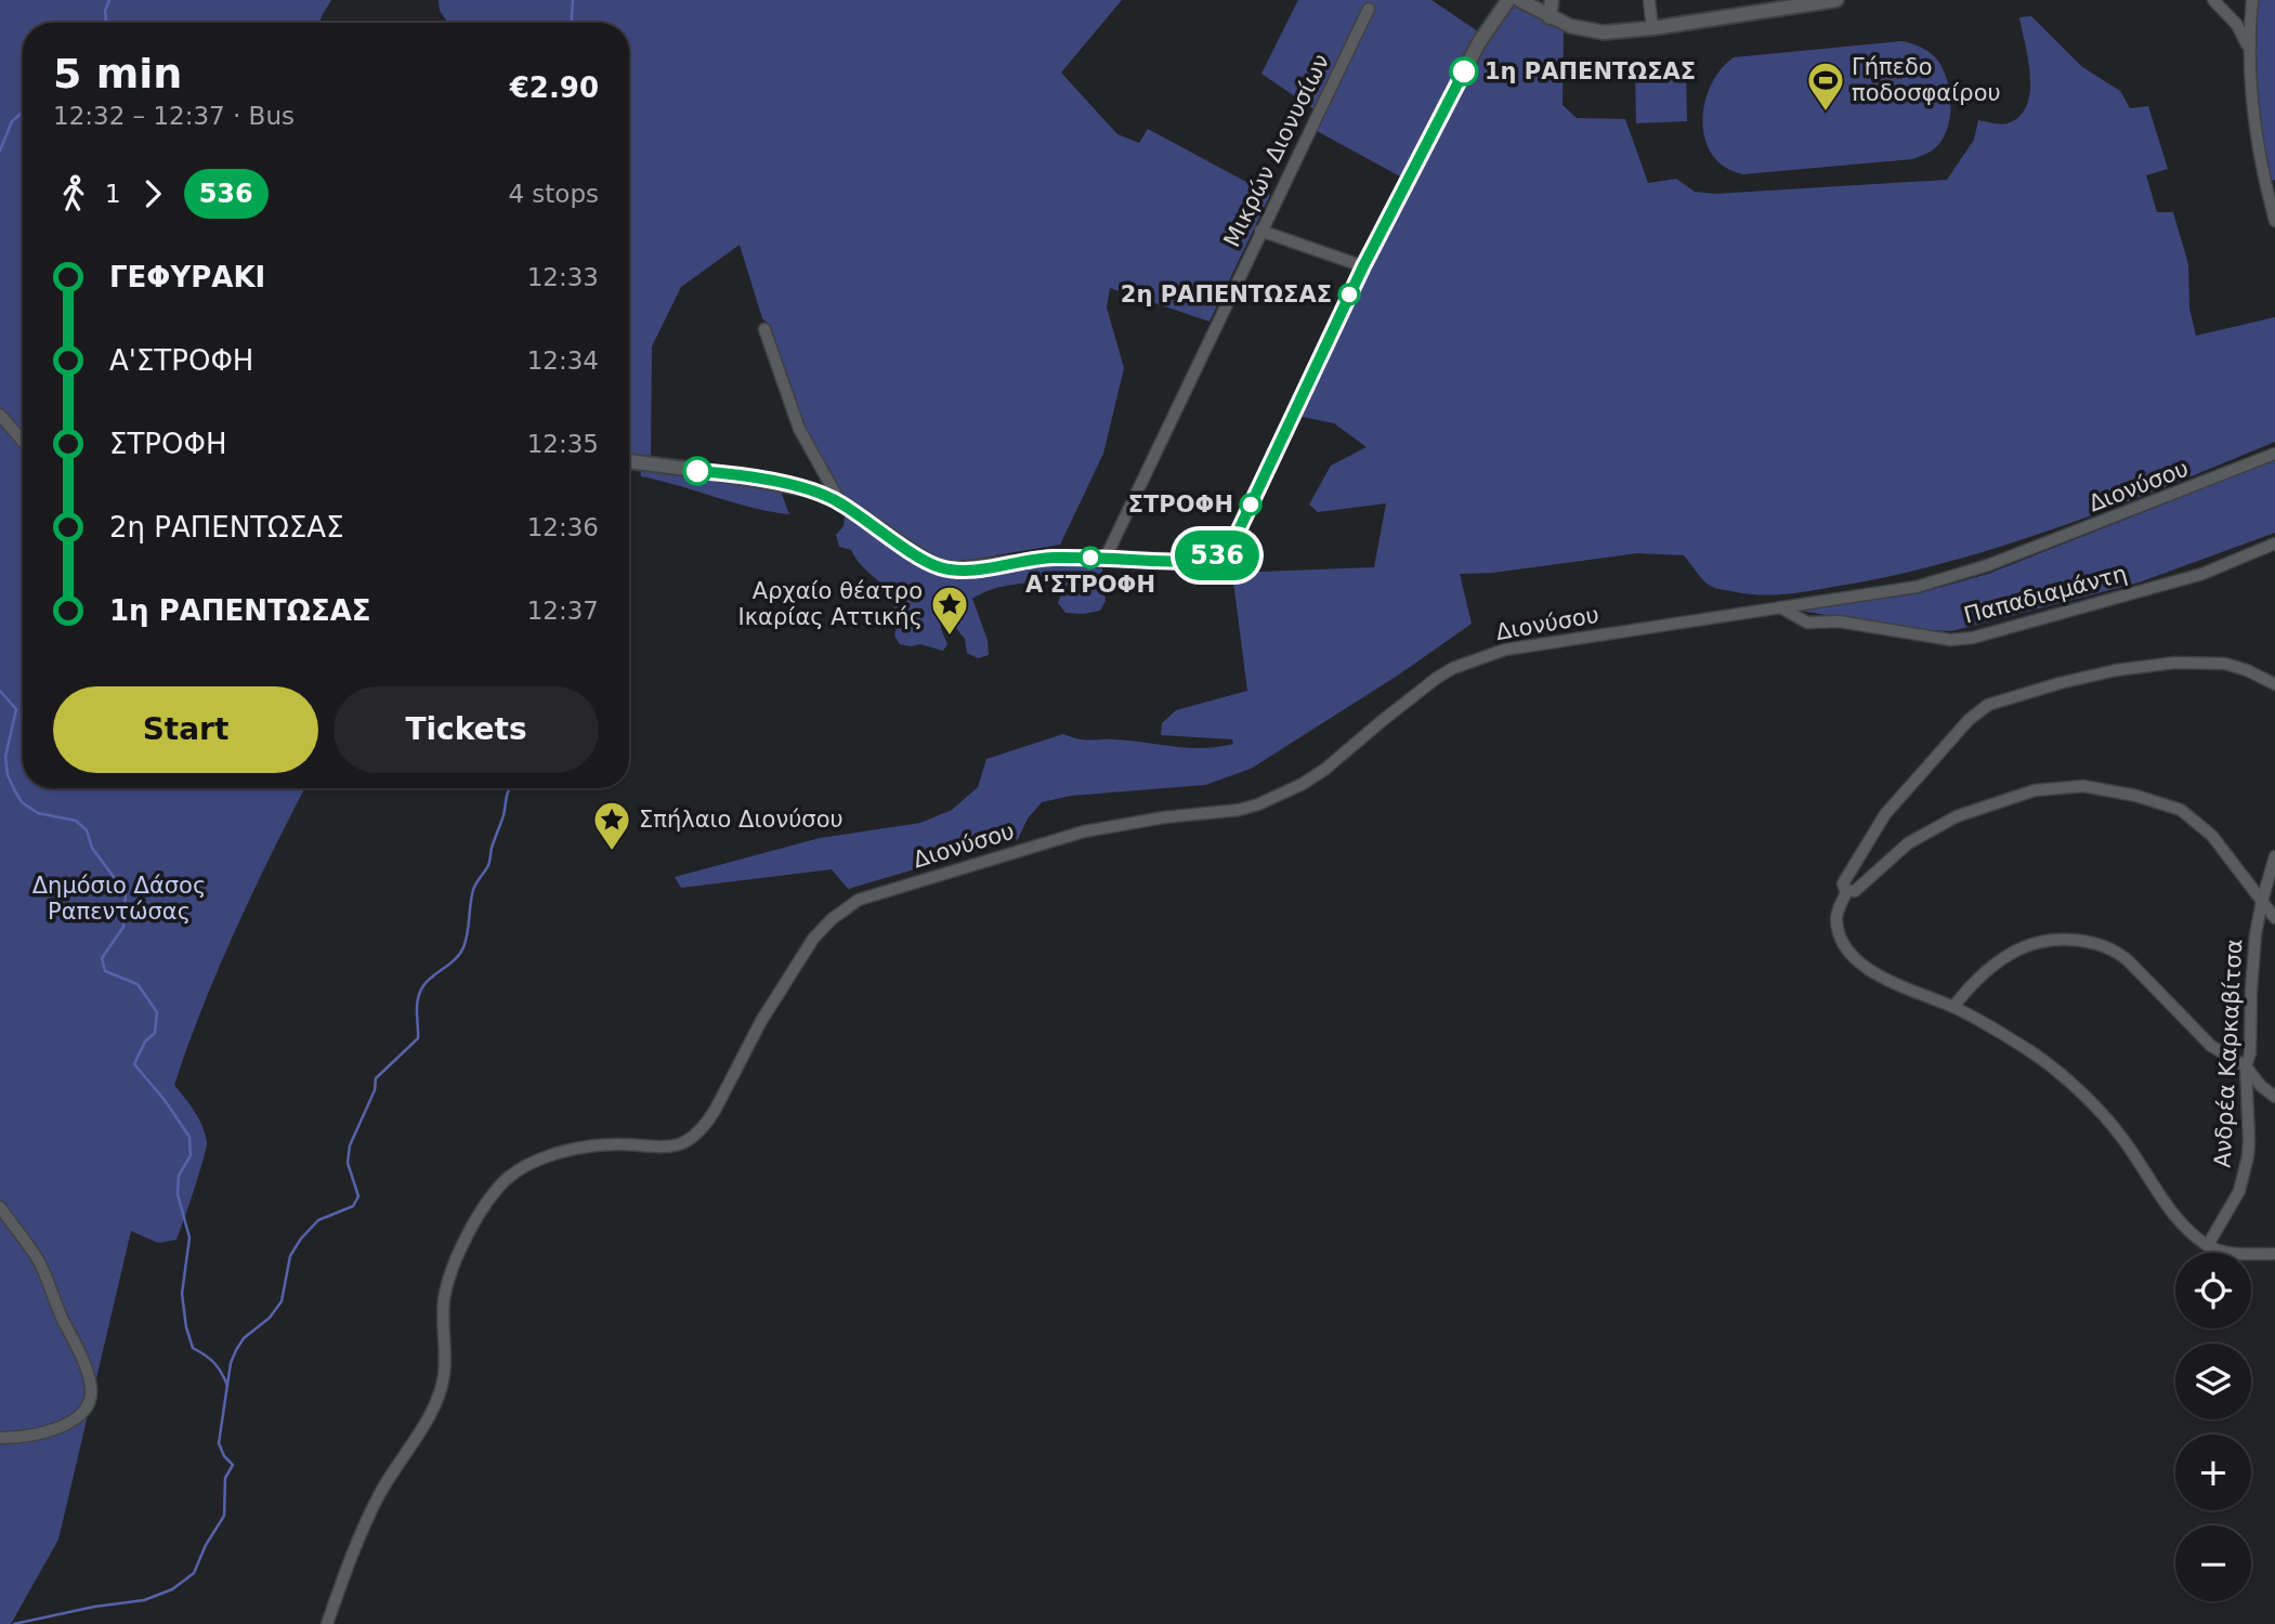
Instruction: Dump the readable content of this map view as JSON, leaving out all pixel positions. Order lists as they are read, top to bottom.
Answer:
{
  "streets": {
    "street": [
      "Μικρών Διονυσίων",
      "Διονύσου",
      "Παπαδιαμάντη",
      "Ανδρέα Καρκαβίτσα"
    ]
  },
  "crossings": [
    ["Διονύσου", "Παπαδιαμάντη"]
  ],
  "parks": ["Δημόσιο Δάσος Ραπεντώσας"],
  "places": {
    "other": [
      "1η ΡΑΠΕΝΤΩΣΑΣ",
      "2η ΡΑΠΕΝΤΩΣΑΣ",
      "ΣΤΡΟΦΗ",
      "Α'ΣΤΡΟΦΗ"
    ],
    "sports": ["Γήπεδο ποδοσφαίρου"],
    "place": ["Αρχαίο θέατρο Ικαρίας Αττικής", "Σπήλαιο Διονύσου"]
  },
  "lines": ["bus line 536"],
  "page": {
    "on_map": "536",
    "heading": ["5 min", "12:32 – 12:37 · Bus", "€2.90"],
    "legs": ["1", "536", "4 stops"],
    "list": [
      {
        "name": "ΓΕΦΥΡΑΚΙ",
        "value": "12:33"
      },
      {
        "name": "Α'ΣΤΡΟΦΗ",
        "value": "12:34"
      },
      {
        "name": "ΣΤΡΟΦΗ",
        "value": "12:35"
      },
      {
        "name": "2η ΡΑΠΕΝΤΩΣΑΣ",
        "value": "12:36"
      },
      {
        "name": "1η ΡΑΠΕΝΤΩΣΑΣ",
        "value": "12:37"
      }
    ],
    "buttons": ["Start", "Tickets"],
    "map_buttons": ["+", "−"]
  }
}
